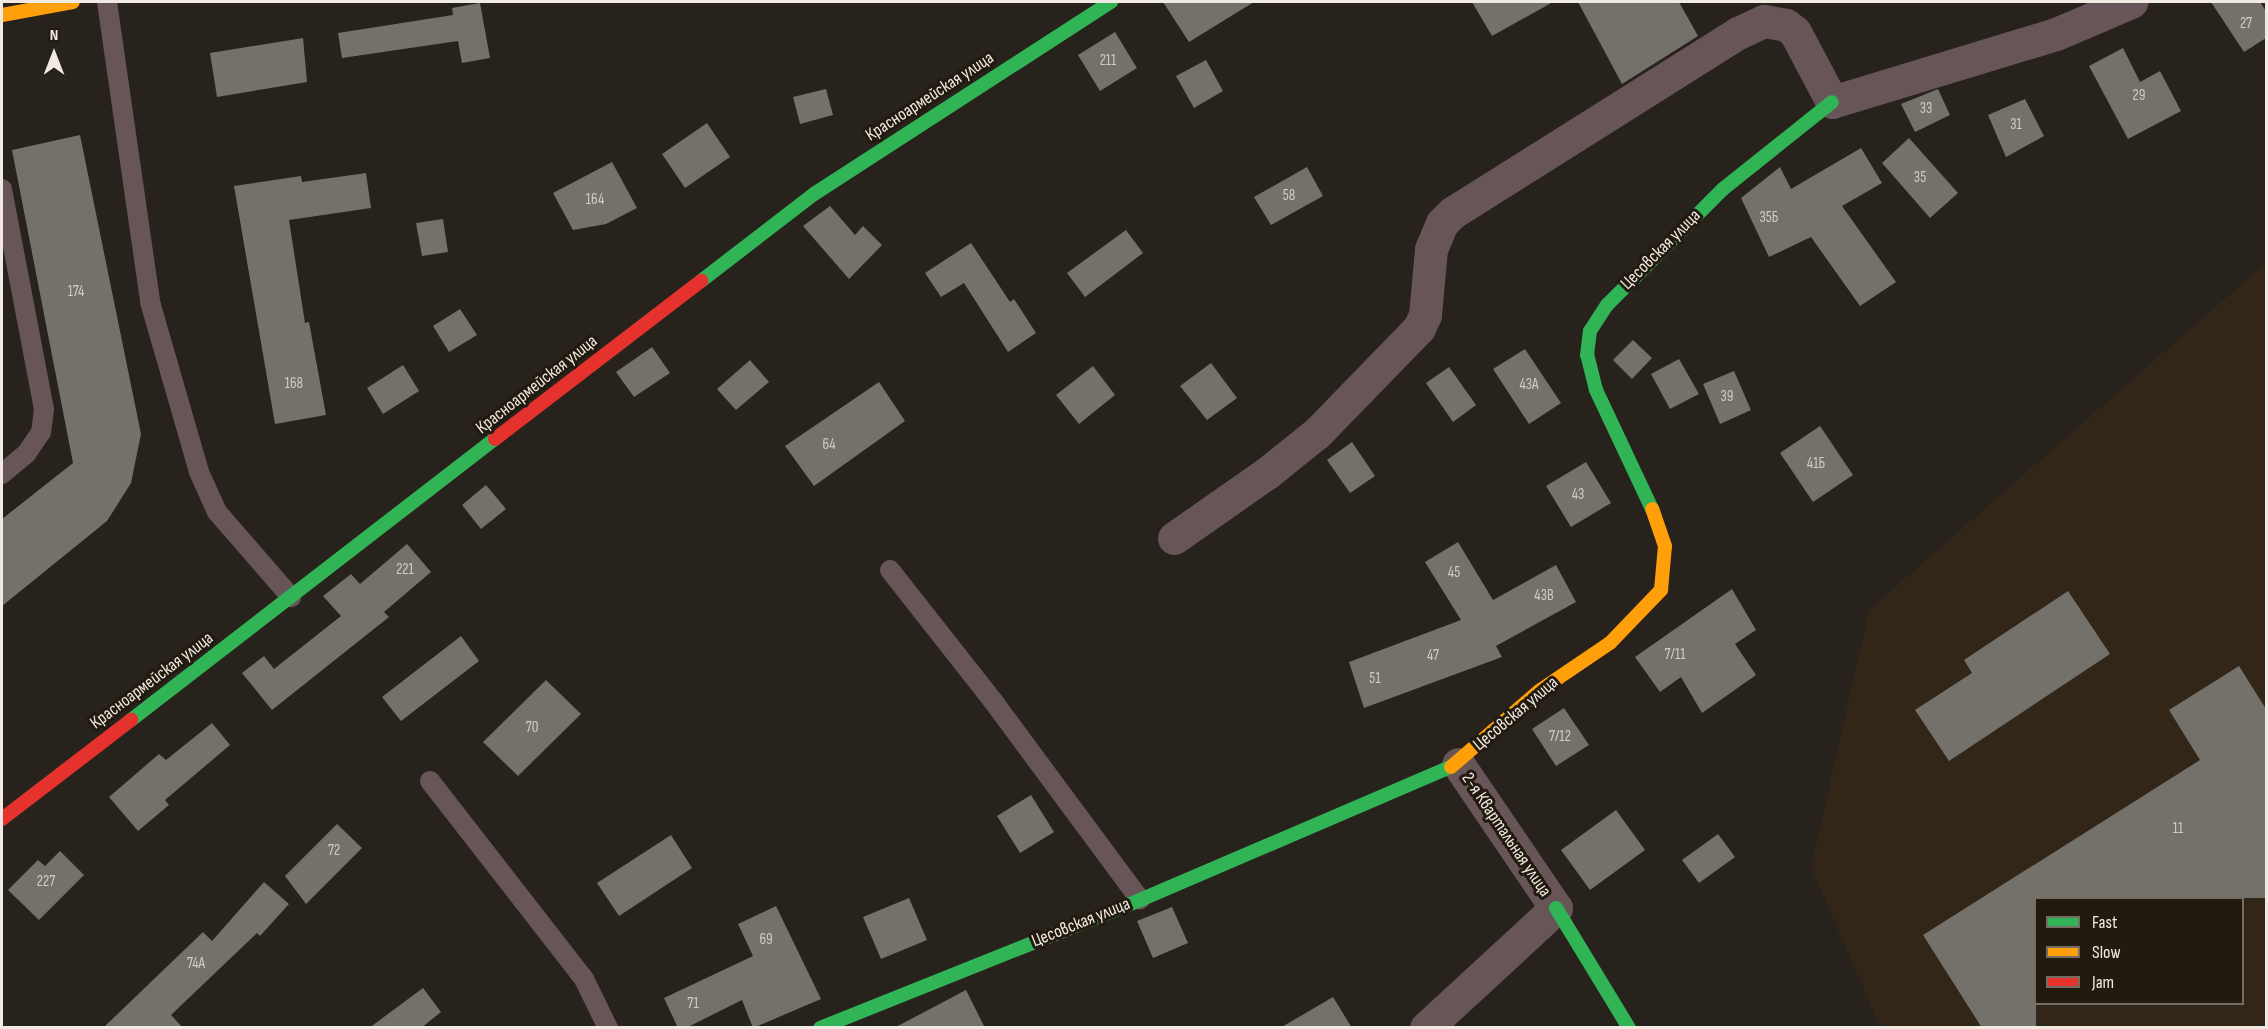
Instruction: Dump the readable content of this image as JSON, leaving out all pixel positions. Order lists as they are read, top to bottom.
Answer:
{
  "streets": {
    "street": ["Красноармейская улица", "Цесовская улица", "2-я Квартальная улица"]
  },
  "crossings": [
    ["Цесовская улица", "2-я Квартальная улица"]
  ],
  "house_numbers": [
    "27",
    "211",
    "29",
    "33",
    "31",
    "35",
    "58",
    "164",
    "35Б",
    "174",
    "168",
    "43А",
    "39",
    "64",
    "41Б",
    "43",
    "221",
    "45",
    "43В",
    "7/11",
    "47",
    "51",
    "70",
    "7/12",
    "11",
    "72",
    "227",
    "69",
    "74А",
    "71"
  ],
  "legend": ["Fast", "Slow", "Jam"],
  "north": "top"
}
